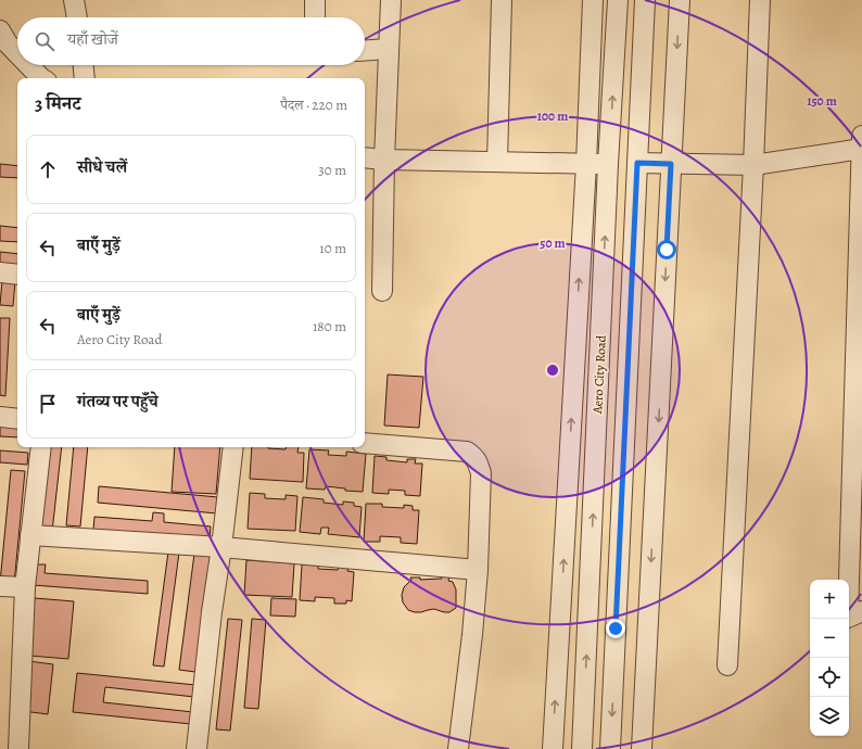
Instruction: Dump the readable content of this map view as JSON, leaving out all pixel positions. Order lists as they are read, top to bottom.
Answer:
{
  "streets": {
    "street": ["Aero City Road"]
  },
  "page": {
    "search": "यहाँ खोजें",
    "heading": ["3 मिनट", "पैदल · 220 m"],
    "list": [
      ["सीधे चलें", "30 m"],
      ["बाएँ मुड़ें", "10 m"],
      ["बाएँ मुड़ें", "Aero City Road", "180 m"],
      "गंतव्य पर पहुँचे"
    ],
    "map_buttons": ["+", "−"]
  },
  "rings": ["150 m", "100 m", "50 m"]
}
